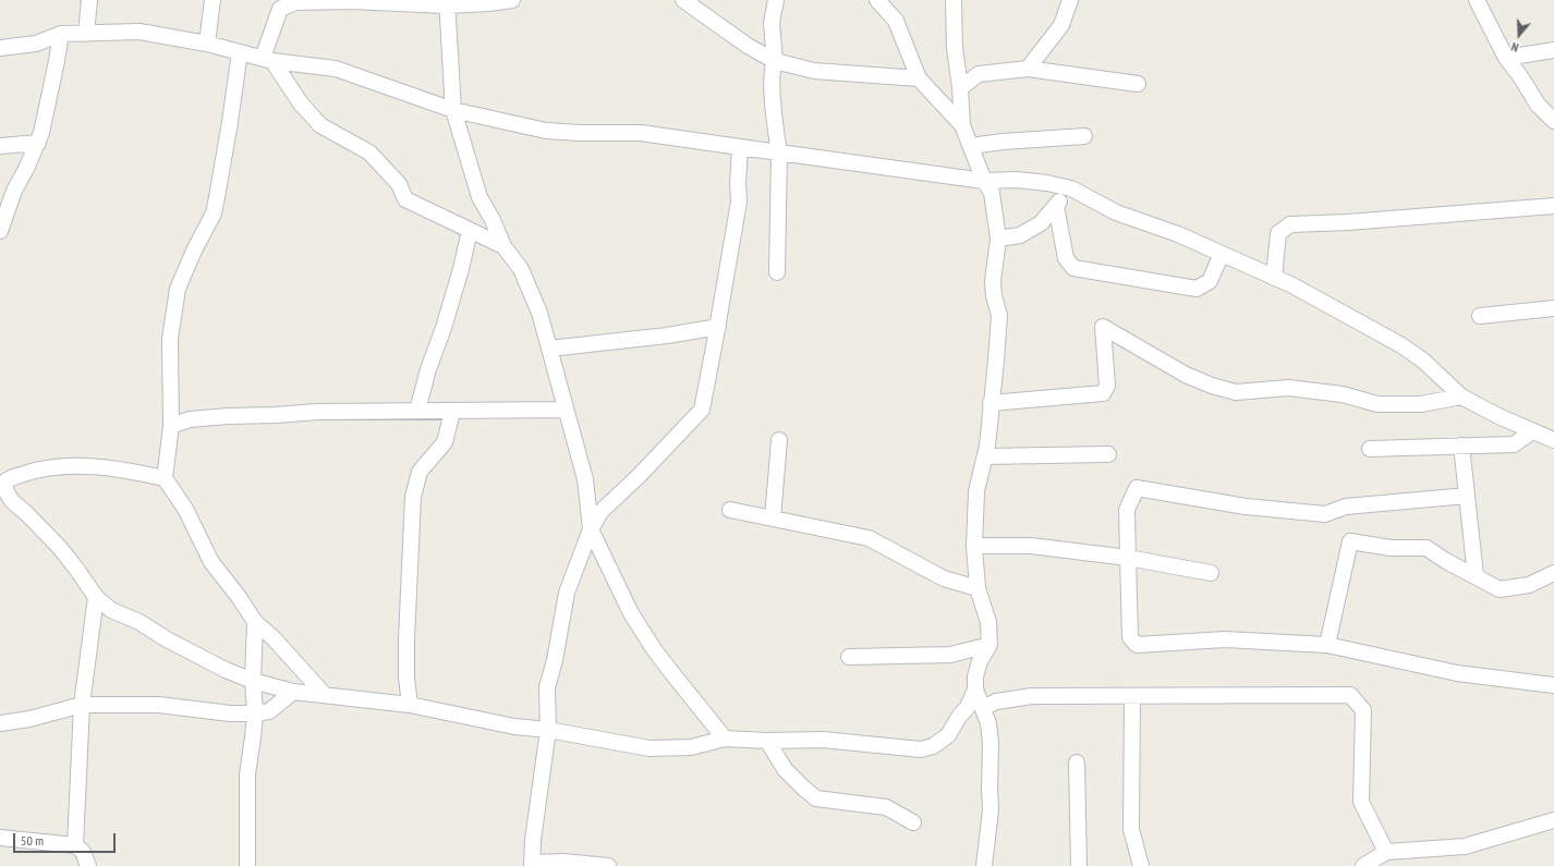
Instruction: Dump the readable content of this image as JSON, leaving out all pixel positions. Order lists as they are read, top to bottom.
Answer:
{
  "scale_bar": "50 m",
  "north": "bottom"
}
